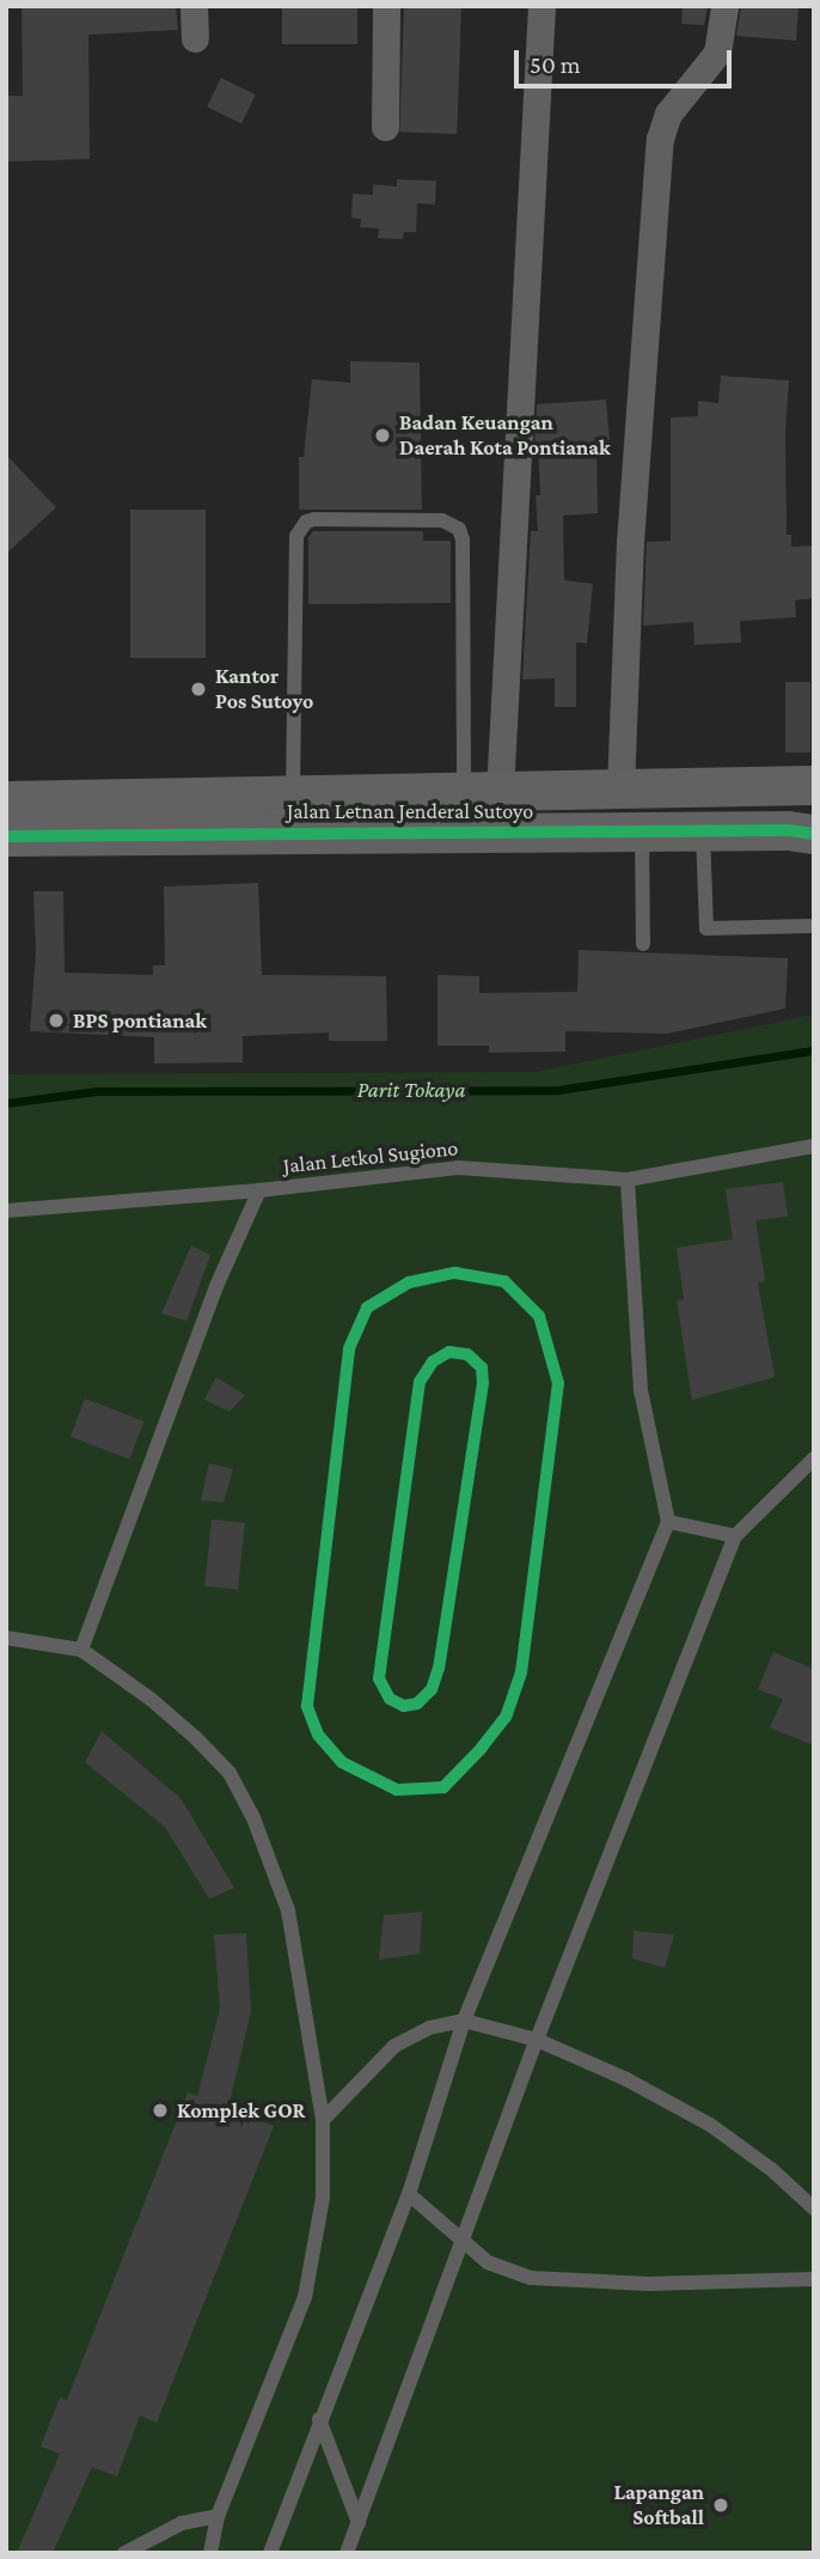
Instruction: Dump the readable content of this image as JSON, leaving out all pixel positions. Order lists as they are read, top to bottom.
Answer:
{
  "streets": {
    "street": ["Jalan Letnan Jenderal Sutoyo"],
    "lane": ["Jalan Letkol Sugiono"]
  },
  "water": ["Parit Tokaya"],
  "places": [
    "Badan Keuangan Daerah Kota Pontianak",
    "Kantor Pos Sutoyo",
    "BPS pontianak",
    "Komplek GOR",
    "Lapangan Softball"
  ],
  "scale_bar": "50 m"
}
